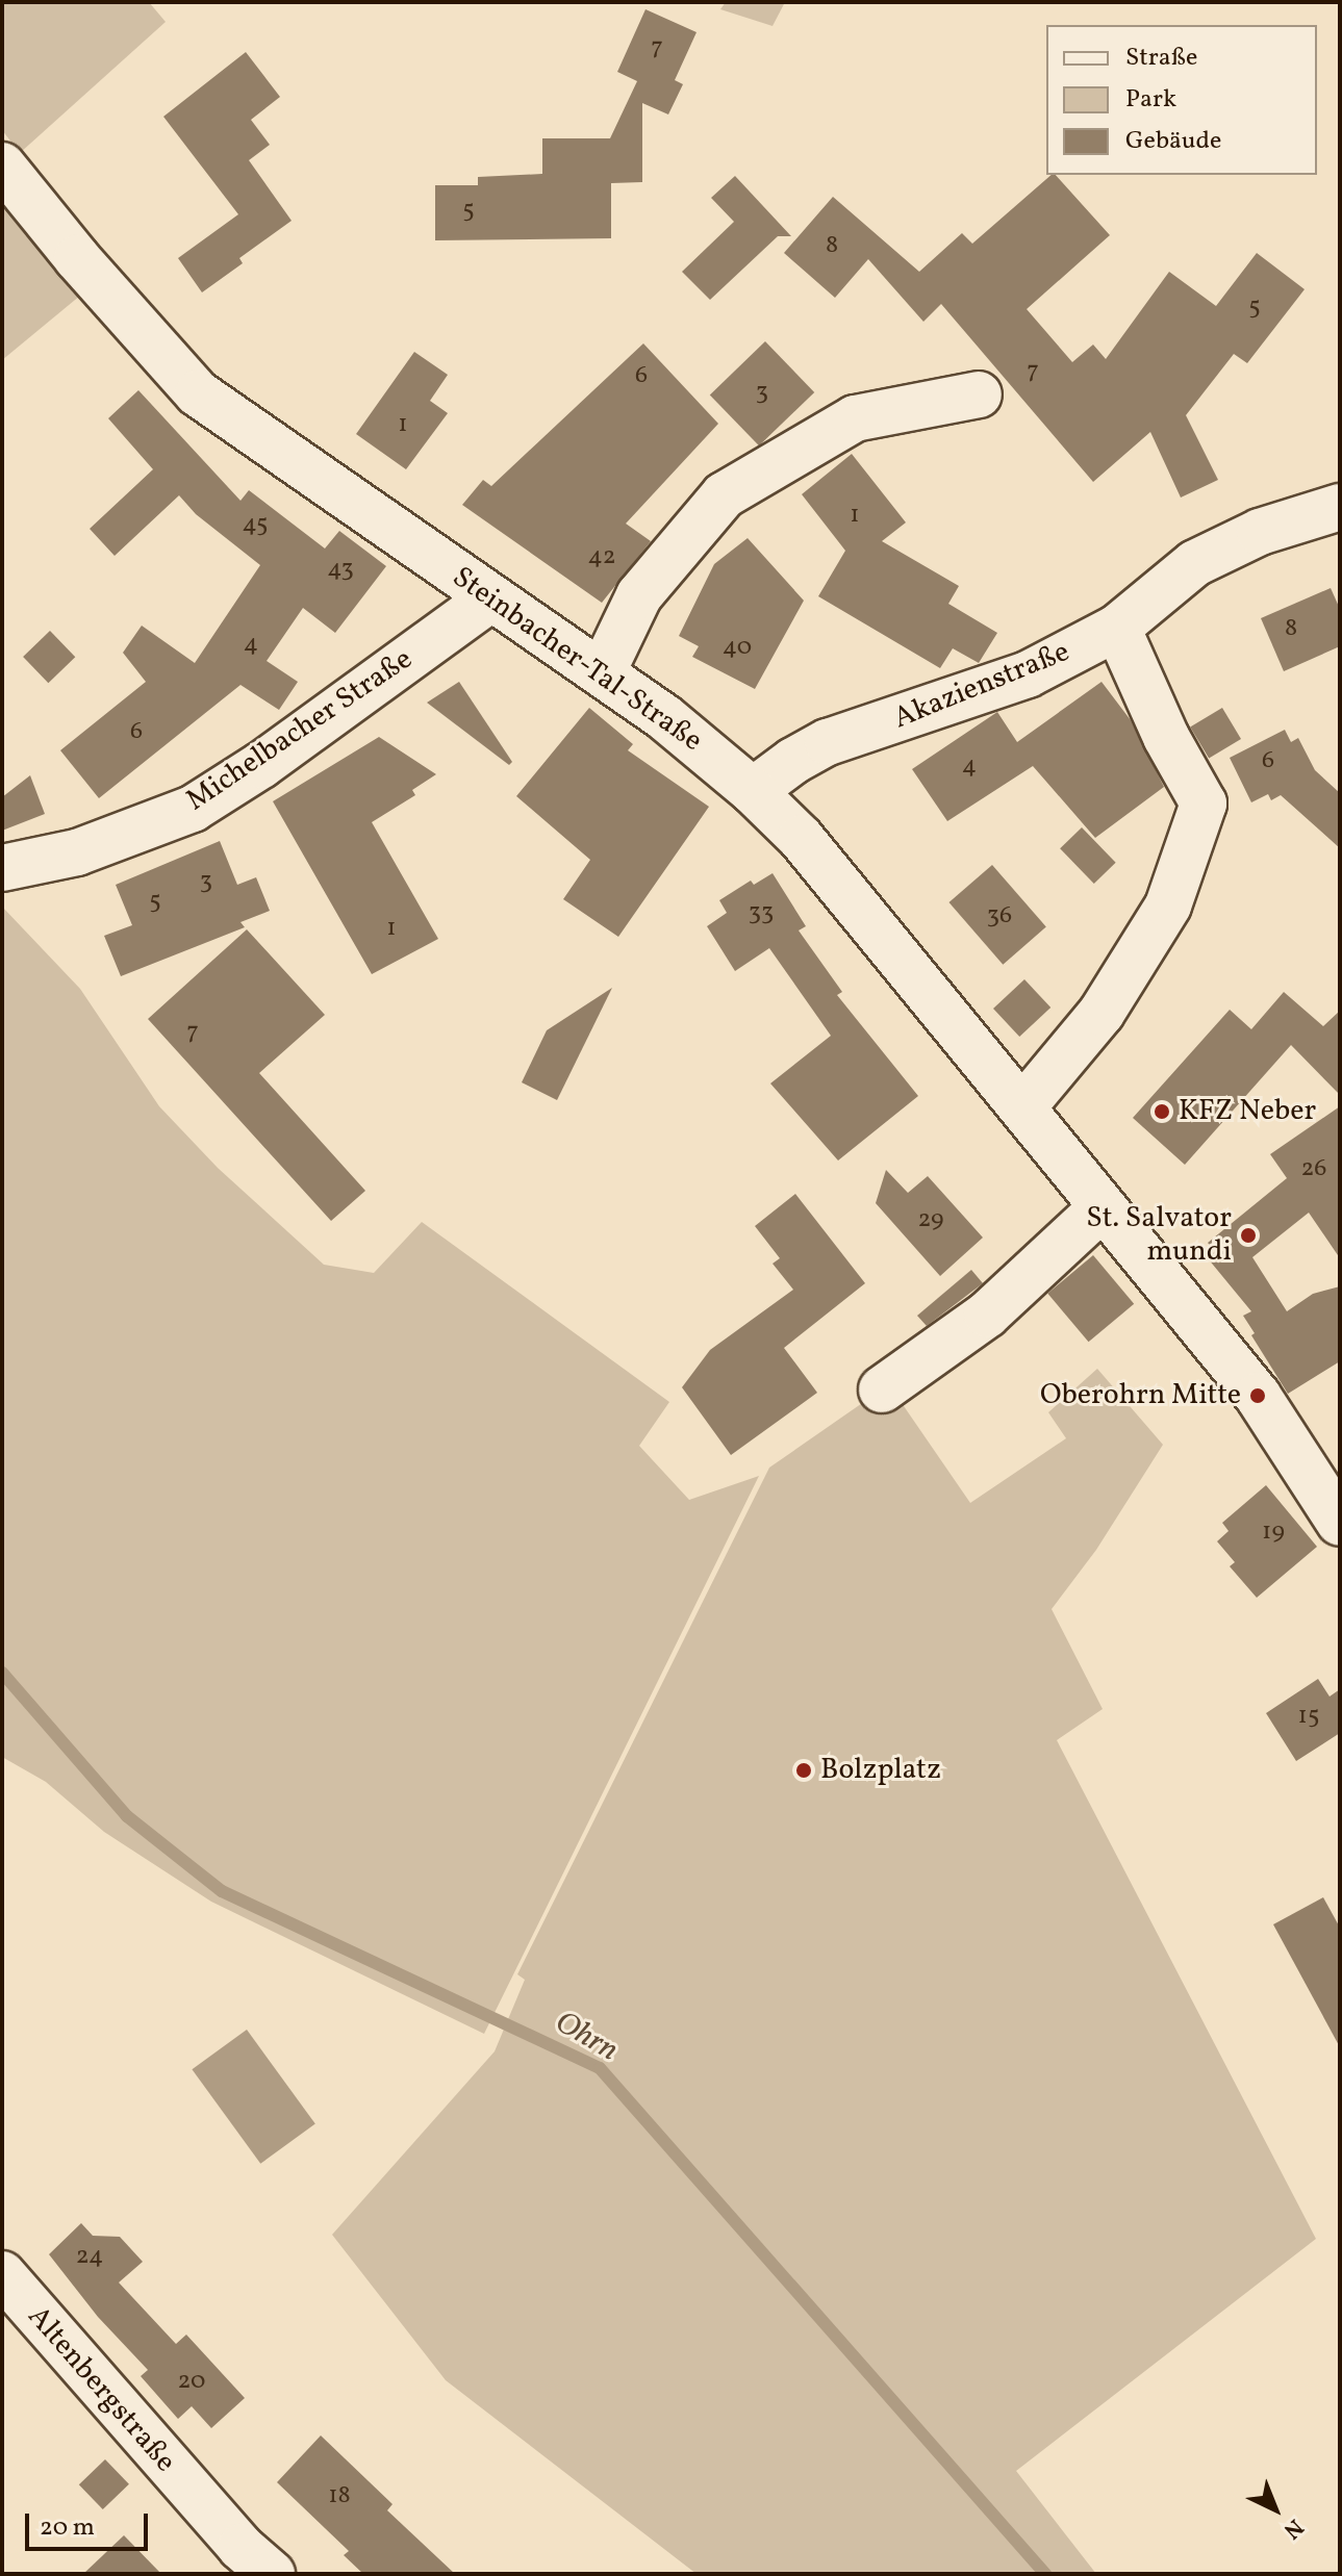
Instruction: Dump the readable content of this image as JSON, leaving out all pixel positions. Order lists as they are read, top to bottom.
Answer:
{
  "streets": {
    "street": [
      "Steinbacher-Tal-Straße",
      "Akazienstraße",
      "Michelbacher Straße",
      "Altenbergstraße"
    ]
  },
  "crossings": [
    ["Steinbacher-Tal-Straße", "Akazienstraße"],
    ["Steinbacher-Tal-Straße", "Michelbacher Straße"]
  ],
  "water": ["Ohrn"],
  "places": [
    "KFZ Neber",
    "St. Salvator mundi",
    "Oberohrn Mitte",
    "Bolzplatz"
  ],
  "house_numbers": [
    "7",
    "5",
    "8",
    "5",
    "7",
    "6",
    "3",
    "1",
    "1",
    "45",
    "42",
    "43",
    "8",
    "4",
    "40",
    "6",
    "6",
    "4",
    "3",
    "5",
    "33",
    "36",
    "1",
    "7",
    "26",
    "29",
    "19",
    "15",
    "24",
    "20",
    "18"
  ],
  "legend": ["Straße", "Park", "Gebäude"],
  "scale_bar": "20 m",
  "north": "bottom right"
}
